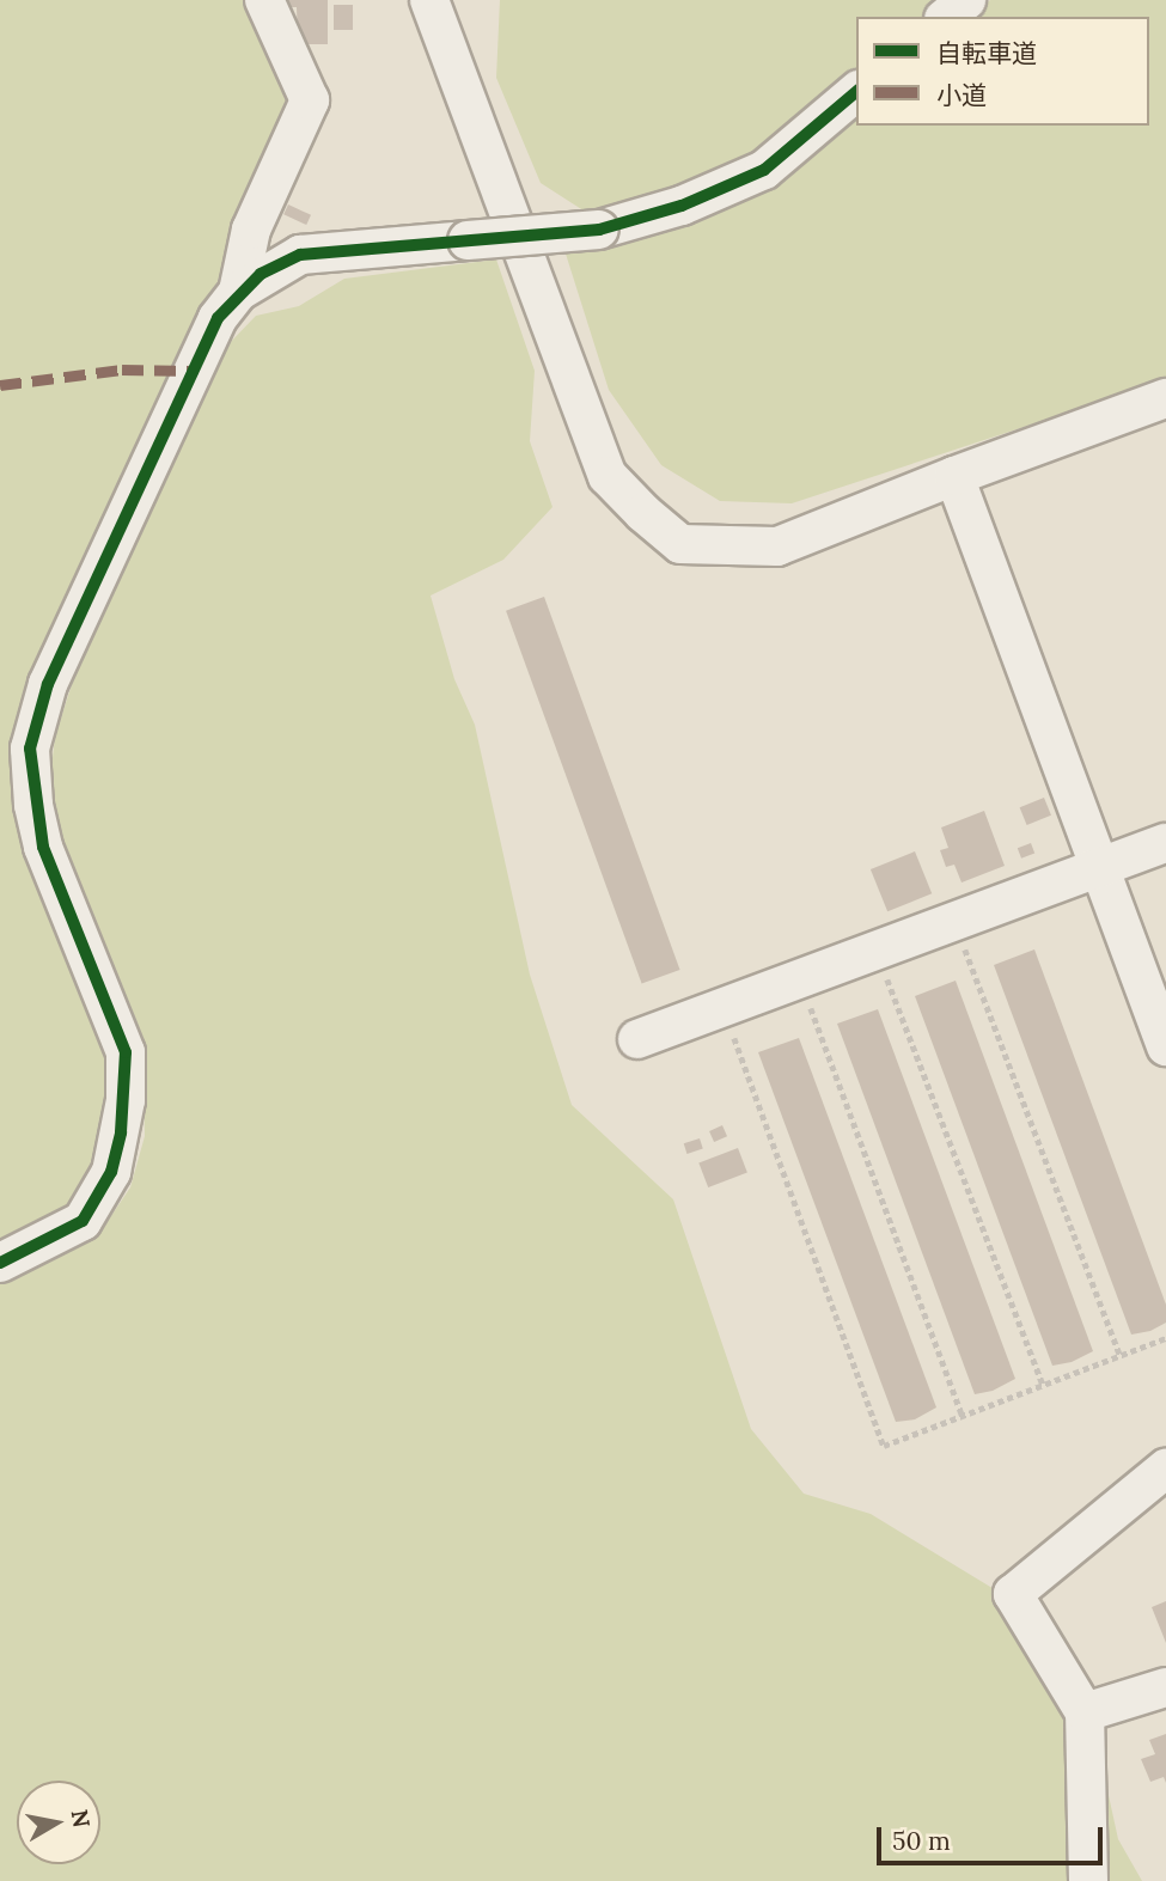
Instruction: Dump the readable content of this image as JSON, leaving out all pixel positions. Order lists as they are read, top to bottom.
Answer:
{
  "legend": ["自転車道", "小道"],
  "scale_bar": "50 m",
  "north": "right"
}
